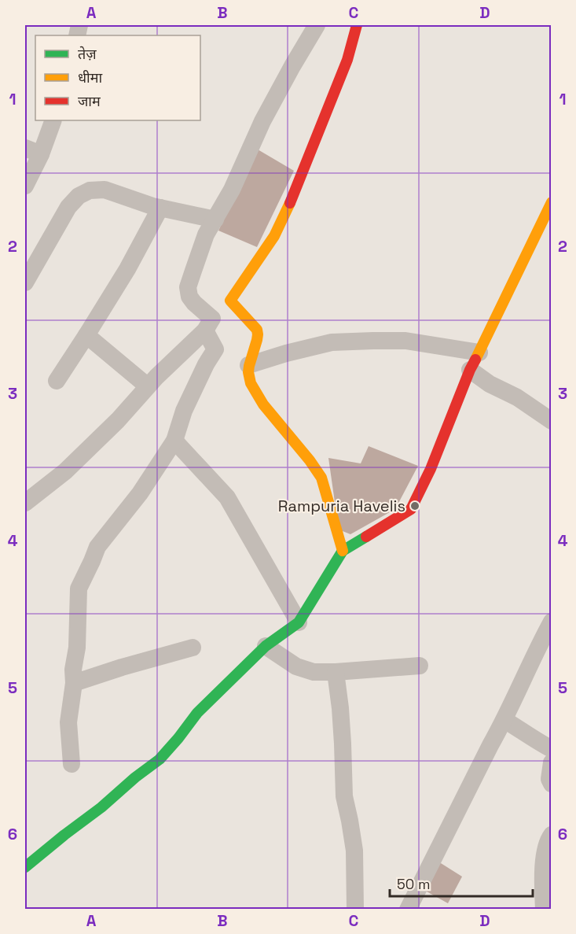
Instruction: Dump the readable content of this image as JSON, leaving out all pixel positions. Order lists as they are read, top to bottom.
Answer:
{
  "places": ["Rampuria Havelis"],
  "legend": ["तेज़", "धीमा", "जाम"],
  "scale_bar": "50 m",
  "grid": {
    "columns": [
      "A",
      "B",
      "C",
      "D"
    ],
    "rows": [
      "1",
      "2",
      "3",
      "4",
      "5",
      "6"
    ]
  }
}
